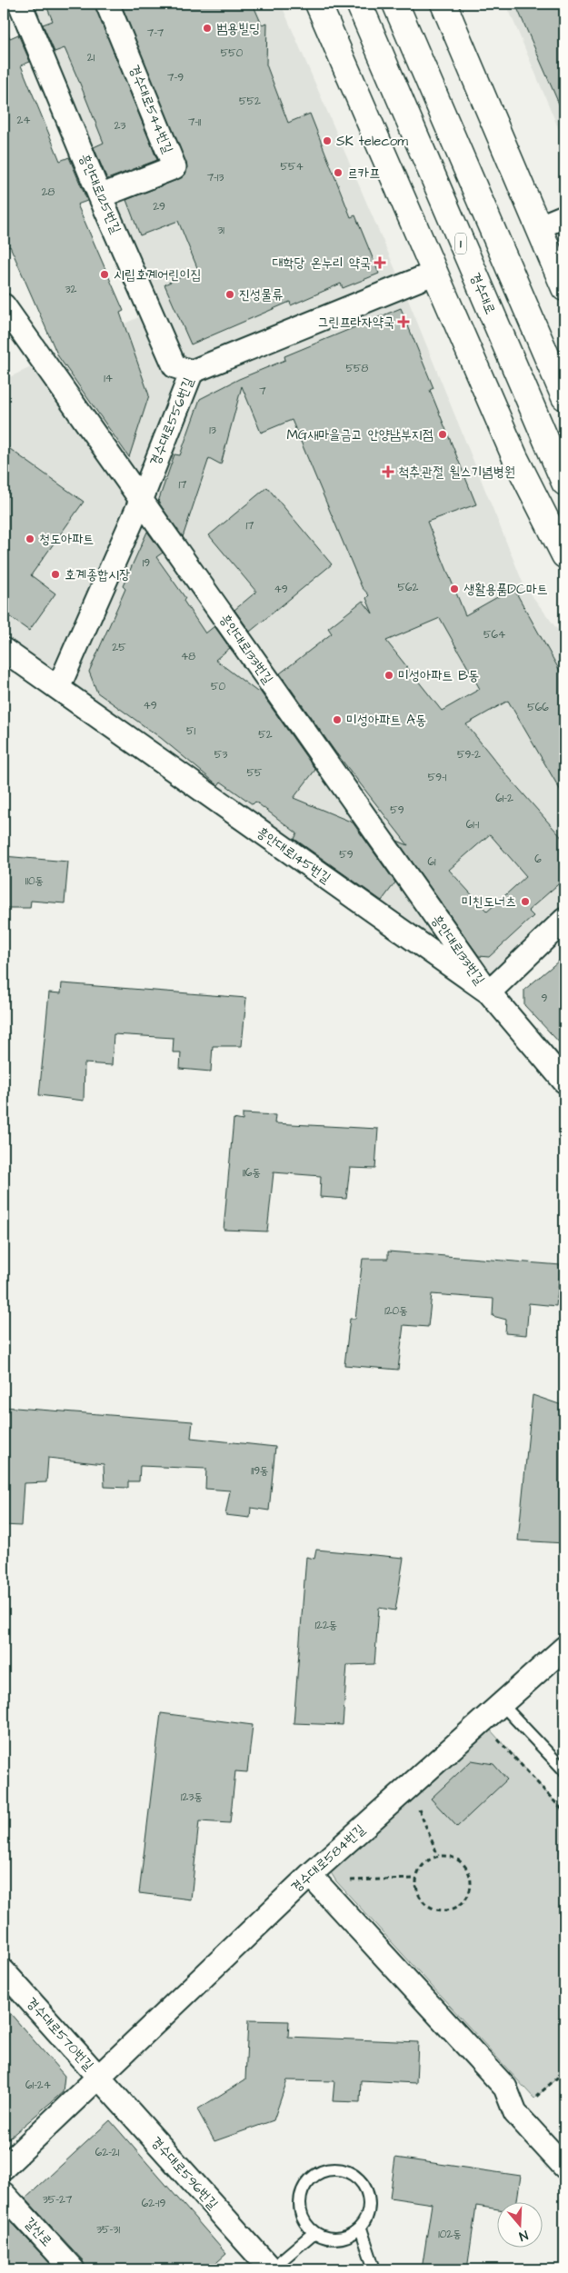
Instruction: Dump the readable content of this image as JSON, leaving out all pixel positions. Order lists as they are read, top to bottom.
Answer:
{
  "streets": {
    "main road": ["1", "경수대로"],
    "street": [
      "경수대로544번길",
      "흥안대로125번길",
      "경수대로556번길",
      "흥안대로133번길",
      "흥안대로145번길",
      "경수대로584번길",
      "경수대로570번길",
      "경수대로596번길",
      "갈산로"
    ]
  },
  "crossings": [
    ["경수대로544번길", "흥안대로125번길"],
    ["흥안대로125번길", "경수대로556번길"],
    ["경수대로556번길", "흥안대로133번길"],
    ["경수대로556번길", "흥안대로145번길"],
    ["흥안대로133번길", "흥안대로145번길"],
    ["경수대로584번길", "경수대로570번길"],
    ["경수대로584번길", "경수대로596번길"],
    ["경수대로570번길", "경수대로596번길"]
  ],
  "places": {
    "other": [
      "범용빌딩",
      "SK telecom",
      "르카프",
      "시립호계어린이집",
      "진성물류",
      "MG새마을금고 안양남부지점",
      "청도아파트",
      "호계종합시장",
      "생활용품DC마트",
      "미성아파트 B동",
      "미성아파트 A동",
      "미친도너츠"
    ],
    "health": ["대학당 온누리 약국", "그린프라자약국", "척추.관절 윌스기념병원"]
  },
  "house_numbers": [
    "7-7",
    "550",
    "21",
    "7-9",
    "552",
    "24",
    "7-11",
    "23",
    "554",
    "7-13",
    "28",
    "29",
    "31",
    "32",
    "558",
    "14",
    "7",
    "13",
    "17",
    "17",
    "19",
    "562",
    "49",
    "564",
    "25",
    "48",
    "50",
    "49",
    "566",
    "51",
    "52",
    "53",
    "59-2",
    "55",
    "59-1",
    "61-2",
    "59",
    "61-1",
    "59",
    "6",
    "61",
    "110동",
    "9",
    "116동",
    "120동",
    "119동",
    "122동",
    "123동",
    "61-24",
    "62-21",
    "35-27",
    "62-19",
    "35-31",
    "102동"
  ],
  "north": "bottom"
}
